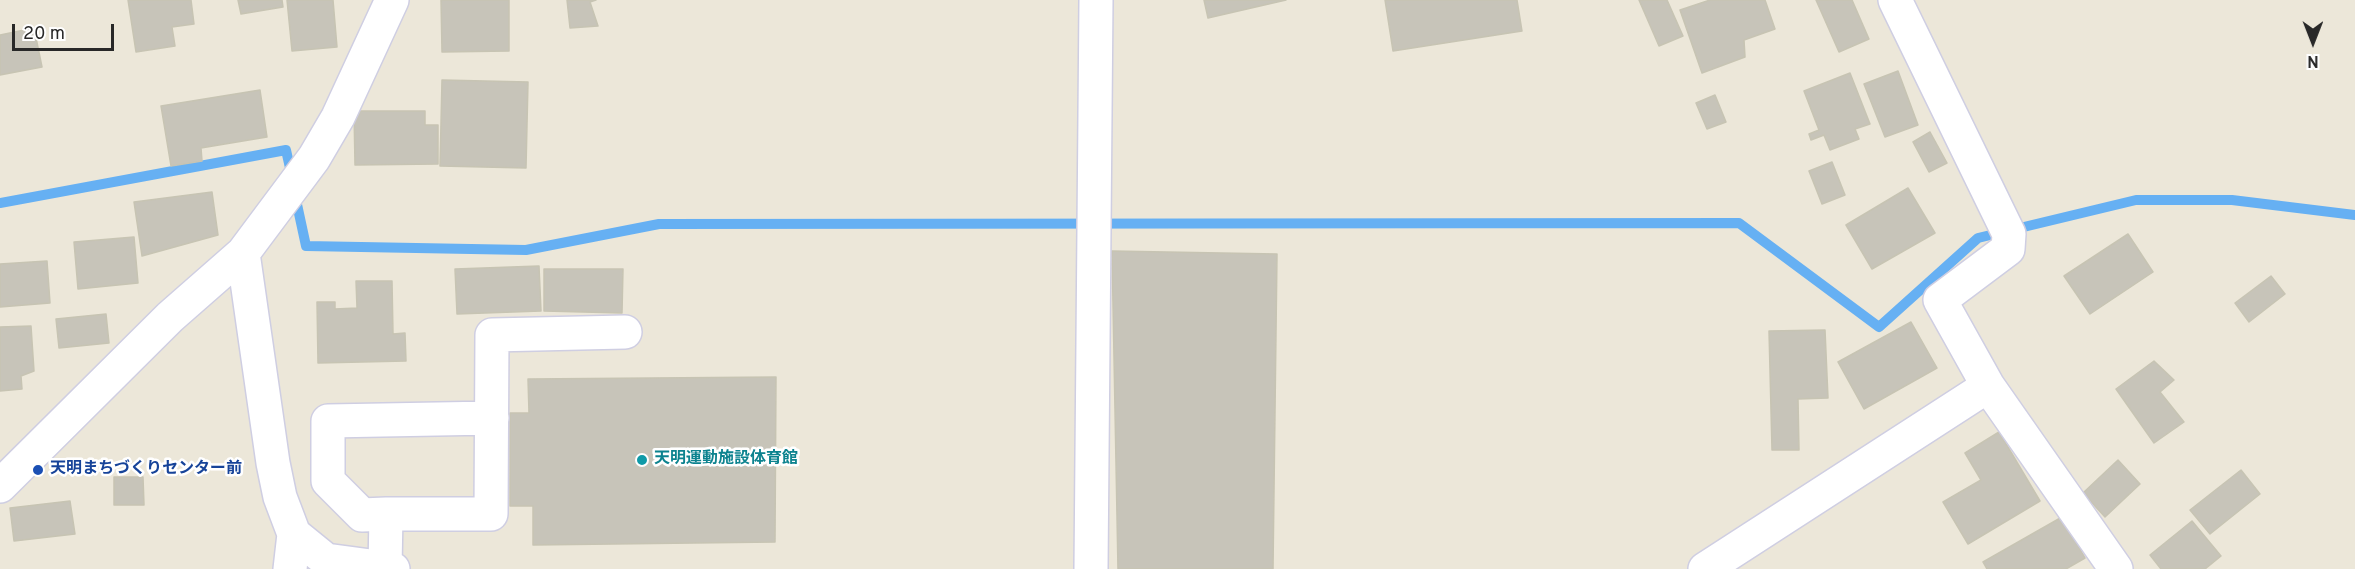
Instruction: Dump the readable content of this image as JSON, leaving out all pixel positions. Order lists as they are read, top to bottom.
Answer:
{
  "places": ["天明運動施設体育館", "天明まちづくりセンター前"],
  "scale_bar": "20 m",
  "north": "bottom"
}
